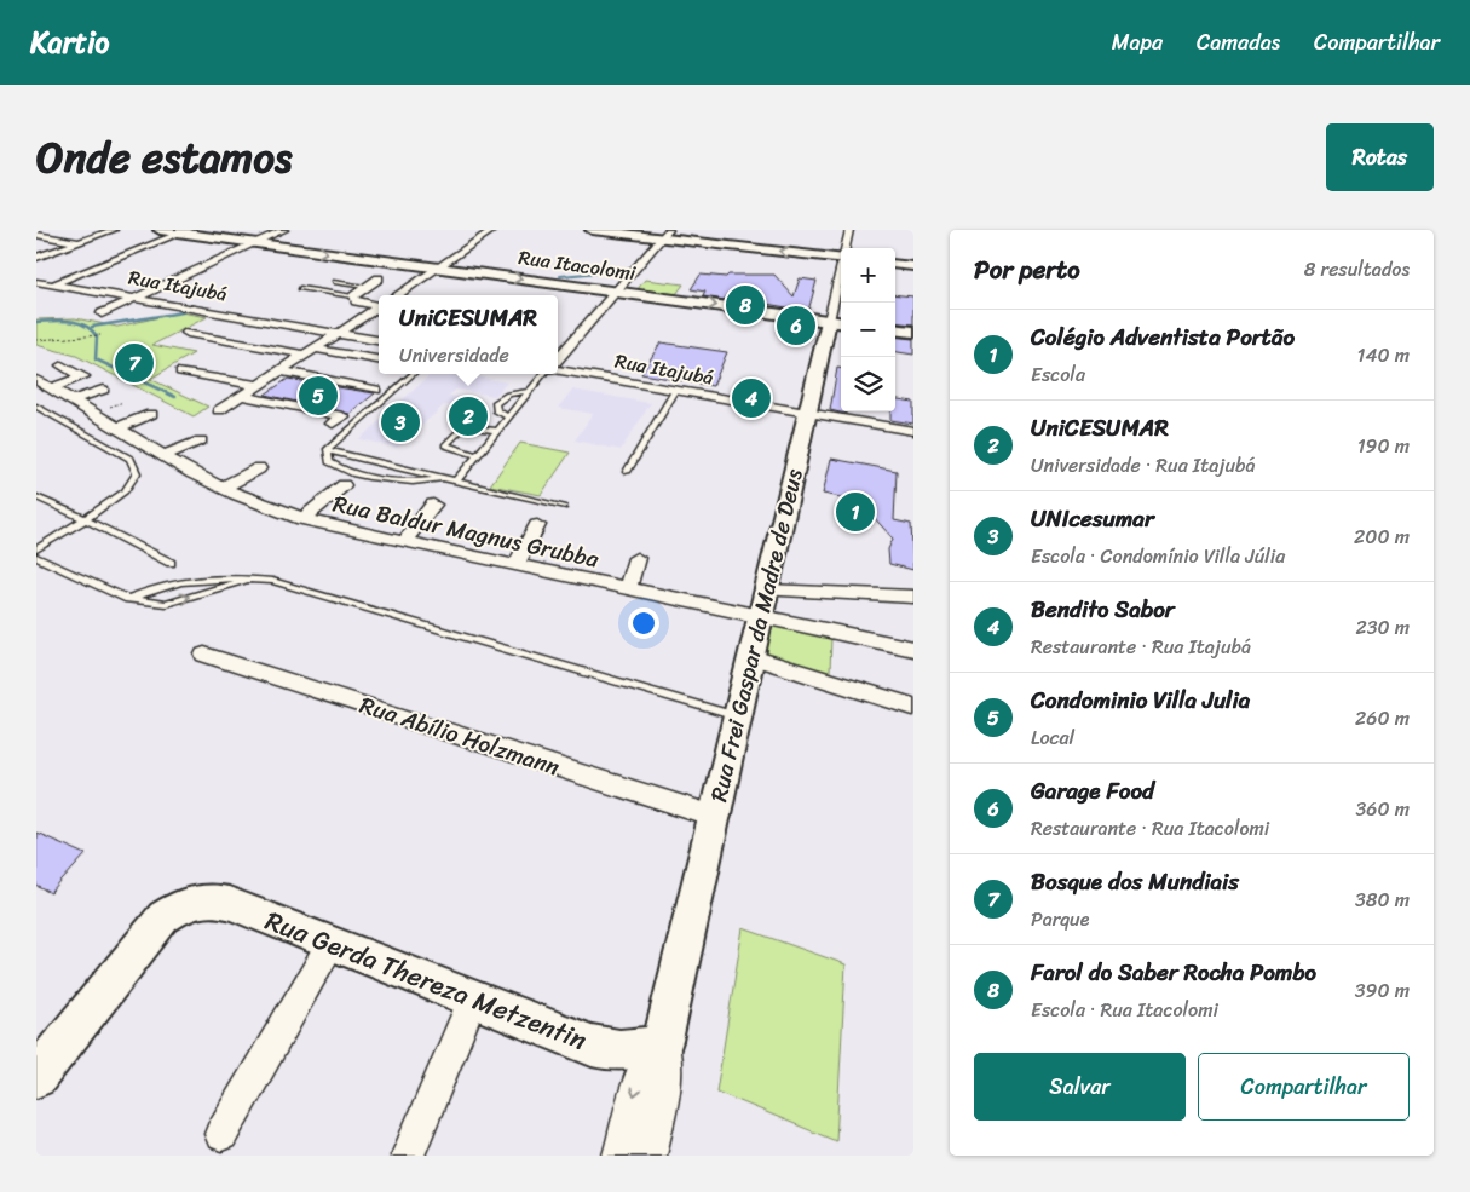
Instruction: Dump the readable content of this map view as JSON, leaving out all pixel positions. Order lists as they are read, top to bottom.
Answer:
{
  "streets": {
    "main road": ["Rua Itacolomi"],
    "street": [
      "Rua Itajubá",
      "Rua Baldur Magnus Grubba",
      "Rua Frei Gaspar da Madre de Deus",
      "Rua Abílio Holzmann",
      "Rua Gerda Thereza Metzentin"
    ]
  },
  "crossings": [
    ["Rua Itacolomi", "Rua Frei Gaspar da Madre de Deus"],
    ["Rua Itajubá", "Rua Frei Gaspar da Madre de Deus"],
    ["Rua Baldur Magnus Grubba", "Rua Frei Gaspar da Madre de Deus"],
    ["Rua Frei Gaspar da Madre de Deus", "Rua Abílio Holzmann"],
    ["Rua Frei Gaspar da Madre de Deus", "Rua Gerda Thereza Metzentin"]
  ],
  "page": {
    "header": "Kartio",
    "nav": ["Mapa", "Camadas", "Compartilhar"],
    "title": "Onde estamos",
    "buttons": [
      "Rotas",
      ["Salvar", "Compartilhar"]
    ],
    "heading": ["Por perto", "8 resultados"],
    "map_buttons": ["+", "−"],
    "pins": [
      "8",
      "6",
      "7",
      "5",
      "4",
      "2",
      "3",
      "1"
    ],
    "popup": ["UniCESUMAR", "Universidade"],
    "list": [
      {
        "mark": "1",
        "name": "Colégio Adventista Portão",
        "note": "Escola",
        "value": "140 m"
      },
      {
        "mark": "2",
        "name": "UniCESUMAR",
        "note": "Universidade · Rua Itajubá",
        "value": "190 m"
      },
      {
        "mark": "3",
        "name": "UNIcesumar",
        "note": "Escola · Condomínio Villa Júlia",
        "value": "200 m"
      },
      {
        "mark": "4",
        "name": "Bendito Sabor",
        "note": "Restaurante · Rua Itajubá",
        "value": "230 m"
      },
      {
        "mark": "5",
        "name": "Condominio Villa Julia",
        "note": "Local",
        "value": "260 m"
      },
      {
        "mark": "6",
        "name": "Garage Food",
        "note": "Restaurante · Rua Itacolomi",
        "value": "360 m"
      },
      {
        "mark": "7",
        "name": "Bosque dos Mundiais",
        "note": "Parque",
        "value": "380 m"
      },
      {
        "mark": "8",
        "name": "Farol do Saber Rocha Pombo",
        "note": "Escola · Rua Itacolomi",
        "value": "390 m"
      }
    ]
  }
}
